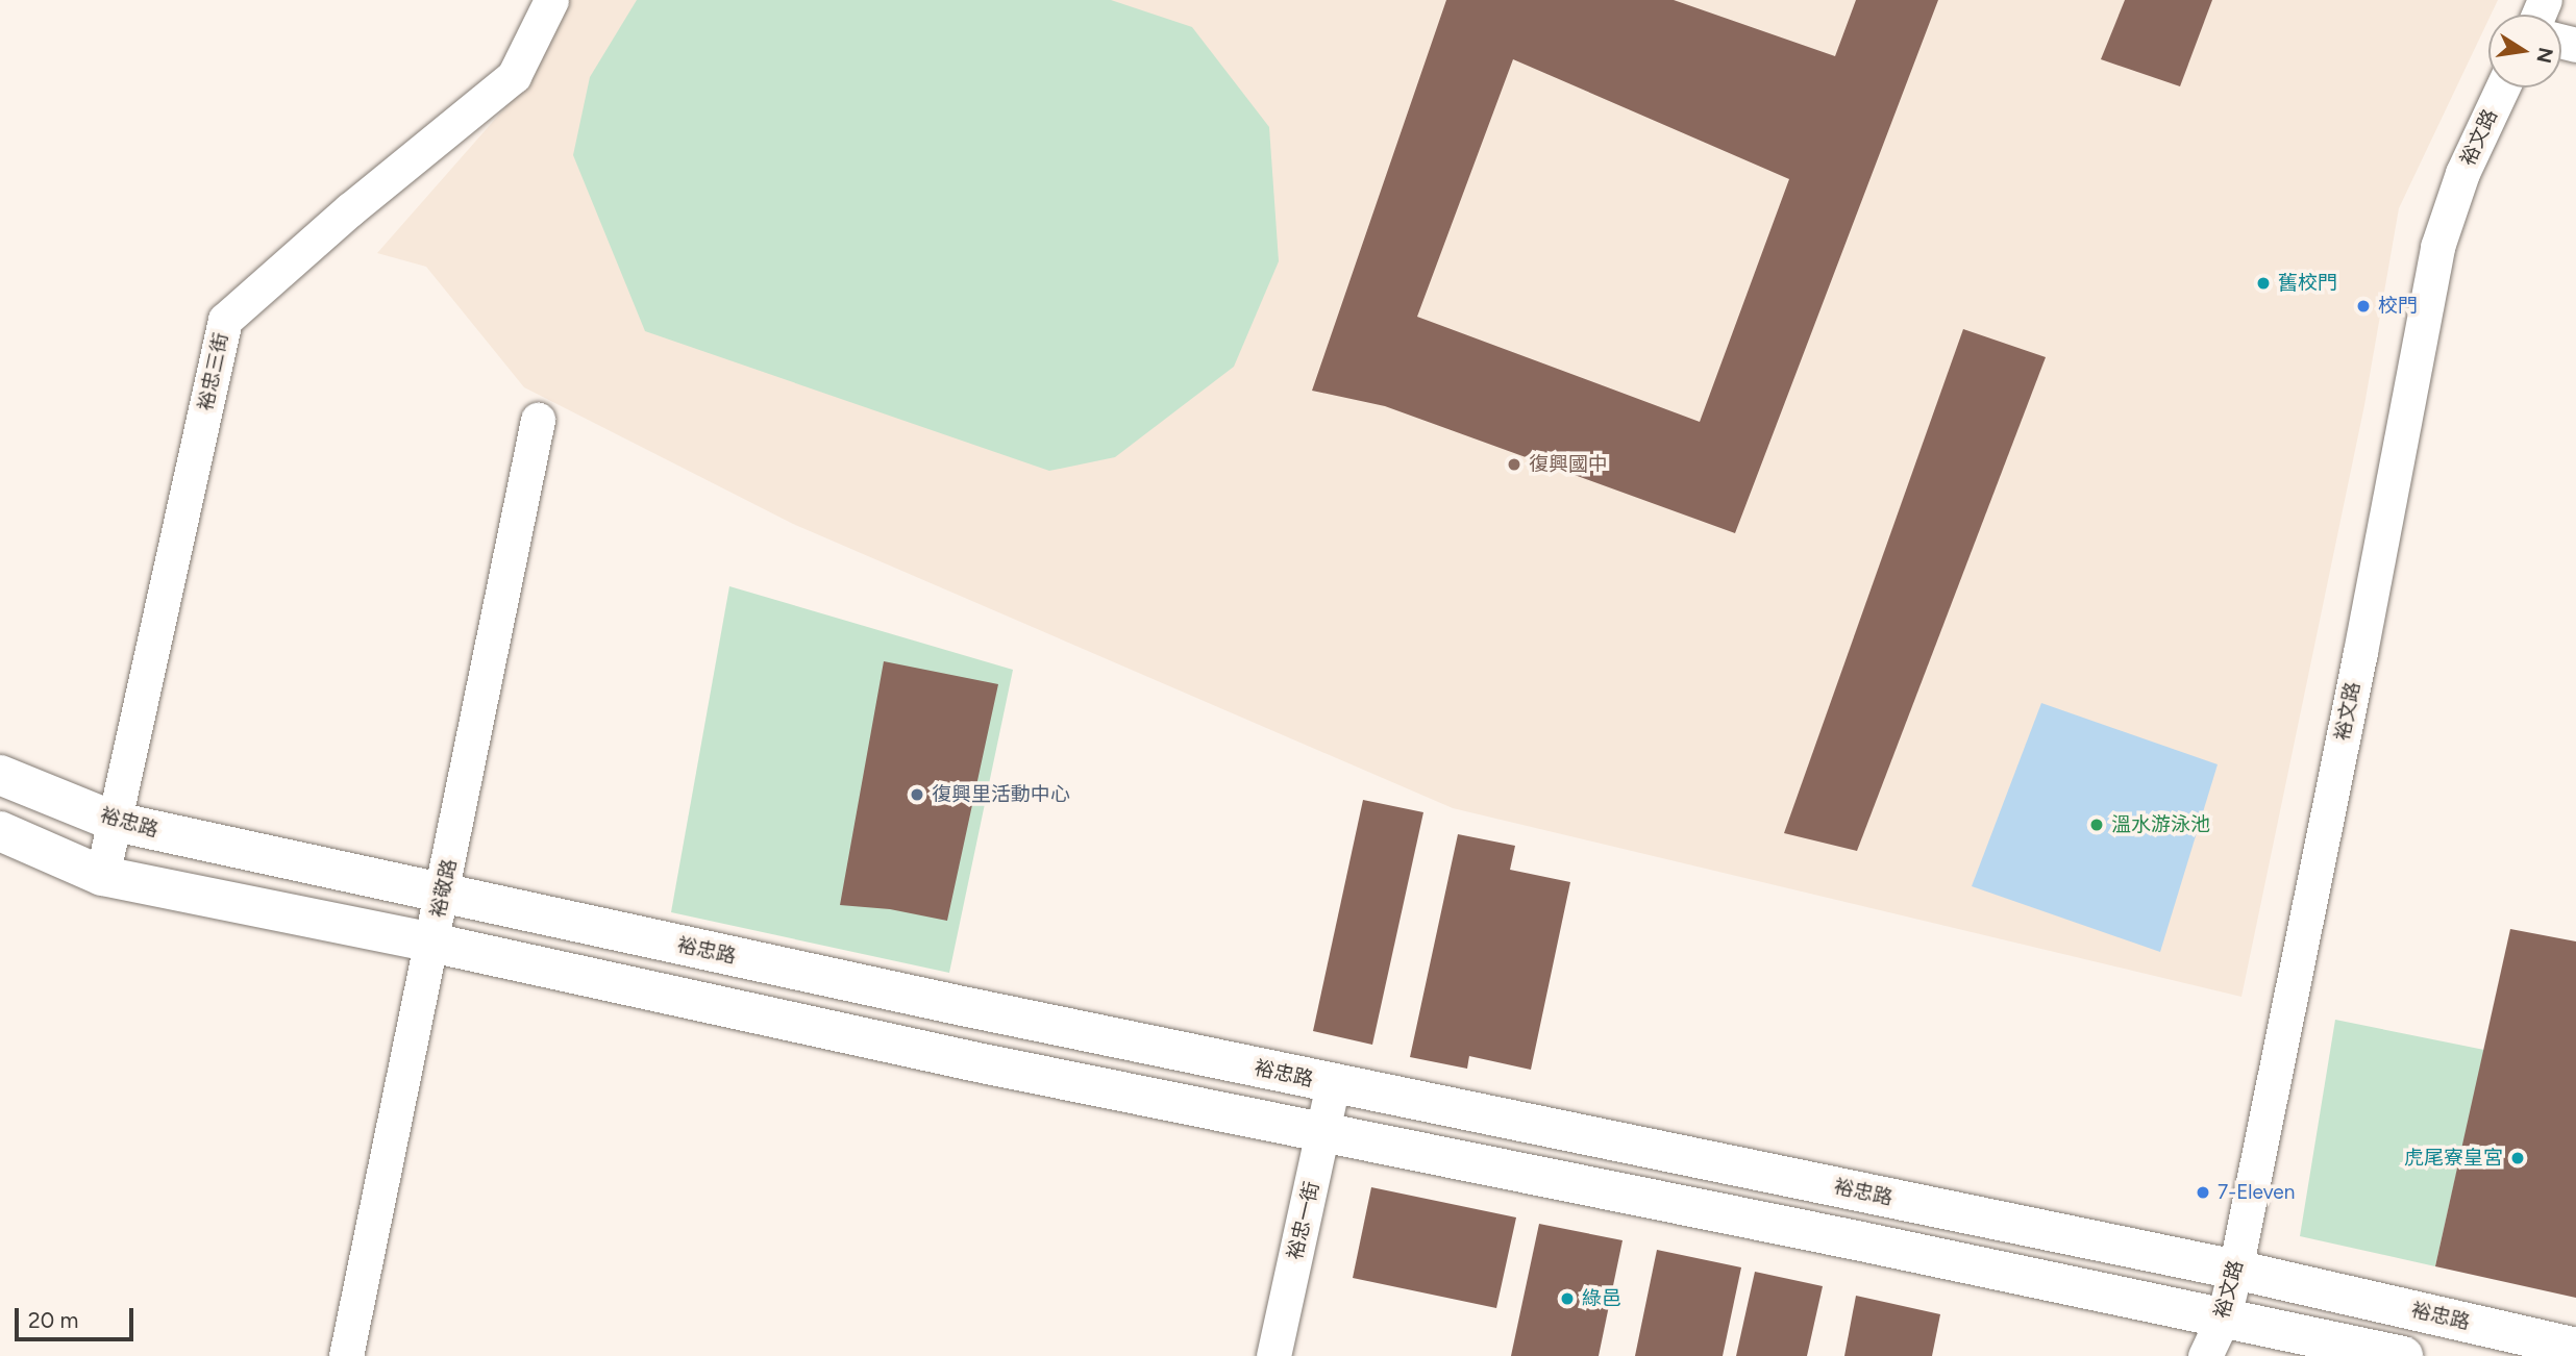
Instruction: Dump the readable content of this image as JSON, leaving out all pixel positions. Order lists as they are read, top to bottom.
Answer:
{
  "streets": {
    "street": [
      "裕文路",
      "裕忠三街",
      "裕忠路",
      "裕敬路",
      "裕忠一街"
    ]
  },
  "crossings": [
    ["裕文路", "裕忠路"],
    ["裕忠三街", "裕忠路"],
    ["裕忠路", "裕敬路"],
    ["裕忠路", "裕忠一街"]
  ],
  "places": [
    "舊校門",
    "校門",
    "復興國中",
    "復興里活動中心",
    "溫水游泳池",
    "虎尾寮皇宮",
    "7-Eleven",
    "綠邑"
  ],
  "scale_bar": "20 m",
  "north": "right"
}
